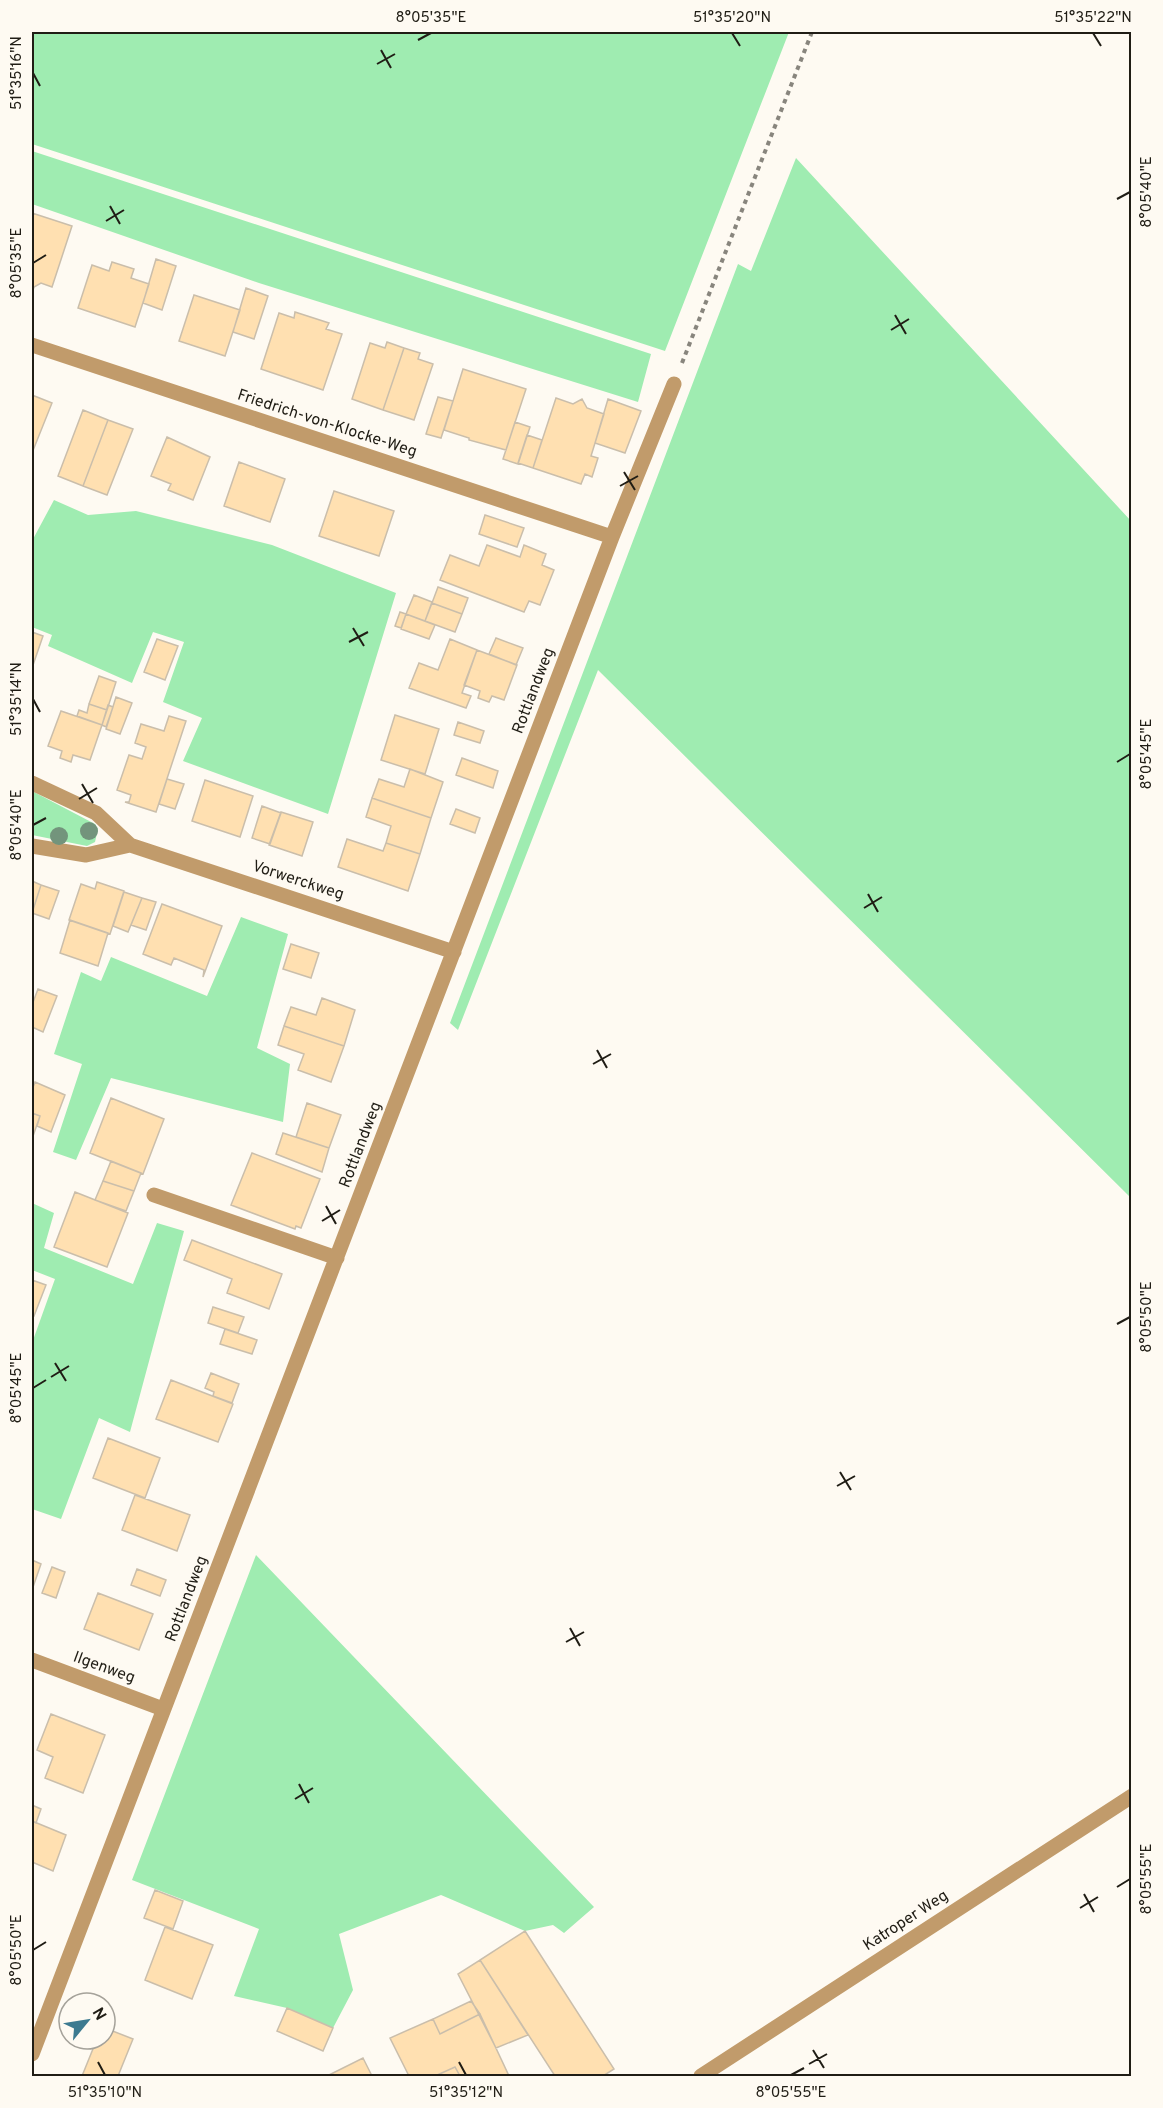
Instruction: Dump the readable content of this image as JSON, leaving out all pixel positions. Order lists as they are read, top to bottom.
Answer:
{
  "streets": {
    "street": [
      "Friedrich-von-Klocke-Weg",
      "Rottlandweg",
      "Vorwerckweg",
      "Ilgenweg",
      "Katroper Weg"
    ]
  },
  "crossings": [
    ["Friedrich-von-Klocke-Weg", "Rottlandweg"],
    ["Rottlandweg", "Vorwerckweg"],
    ["Rottlandweg", "Ilgenweg"]
  ],
  "north": "top right",
  "coordinates": [
    "8°05'35\"E",
    "51°35'20\"N",
    "51°35'22\"N",
    "51°35'16\"N",
    "8°05'40\"E",
    "51°35'14\"N",
    "8°05'45\"E",
    "8°05'50\"E",
    "8°05'55\"E",
    "51°35'10\"N",
    "51°35'12\"N"
  ]
}
